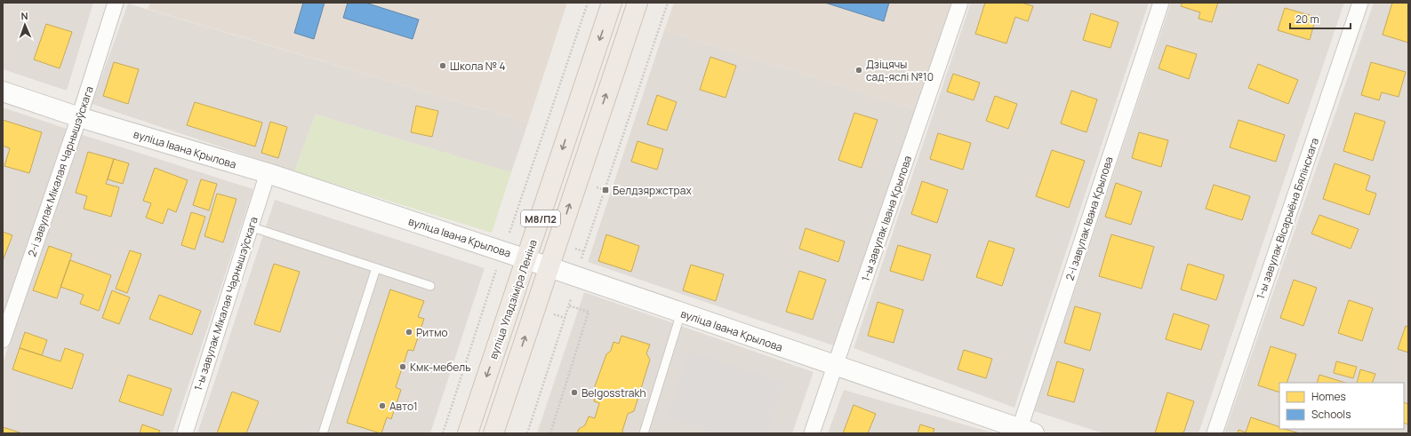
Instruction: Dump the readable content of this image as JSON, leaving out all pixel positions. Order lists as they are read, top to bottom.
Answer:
{
  "streets": {
    "main road": ["М8/П2", "вуліца Уладзіміра Леніна"],
    "street": [
      "вуліца Івана Крылова",
      "2-і завулак Мікалая Чарнышэўскага",
      "1-ы завулак Івана Крылова",
      "2-і завулак Івана Крылова",
      "1-ы завулак Вісарыёна Бялінскага",
      "1-ы завулак Мікалая Чарнышэўскага"
    ]
  },
  "crossings": [
    ["вуліца Івана Крылова", "2-і завулак Мікалая Чарнышэўскага"],
    ["вуліца Івана Крылова", "М8/П2"],
    ["вуліца Івана Крылова", "1-ы завулак Івана Крылова"],
    ["вуліца Івана Крылова", "2-і завулак Івана Крылова"],
    ["вуліца Івана Крылова", "вуліца Уладзіміра Леніна"],
    ["вуліца Івана Крылова", "1-ы завулак Мікалая Чарнышэўскага"]
  ],
  "places": {
    "other": [
      "Школа № 4",
      "Дзіцячы сад-яслі №10",
      "Ритмо",
      "Кмк-мебель",
      "Belgosstrakh",
      "Авто1"
    ],
    "transit": ["Белдзяржстрах"]
  },
  "legend": ["Homes", "Schools"],
  "scale_bar": "20 m",
  "north": "top"
}
